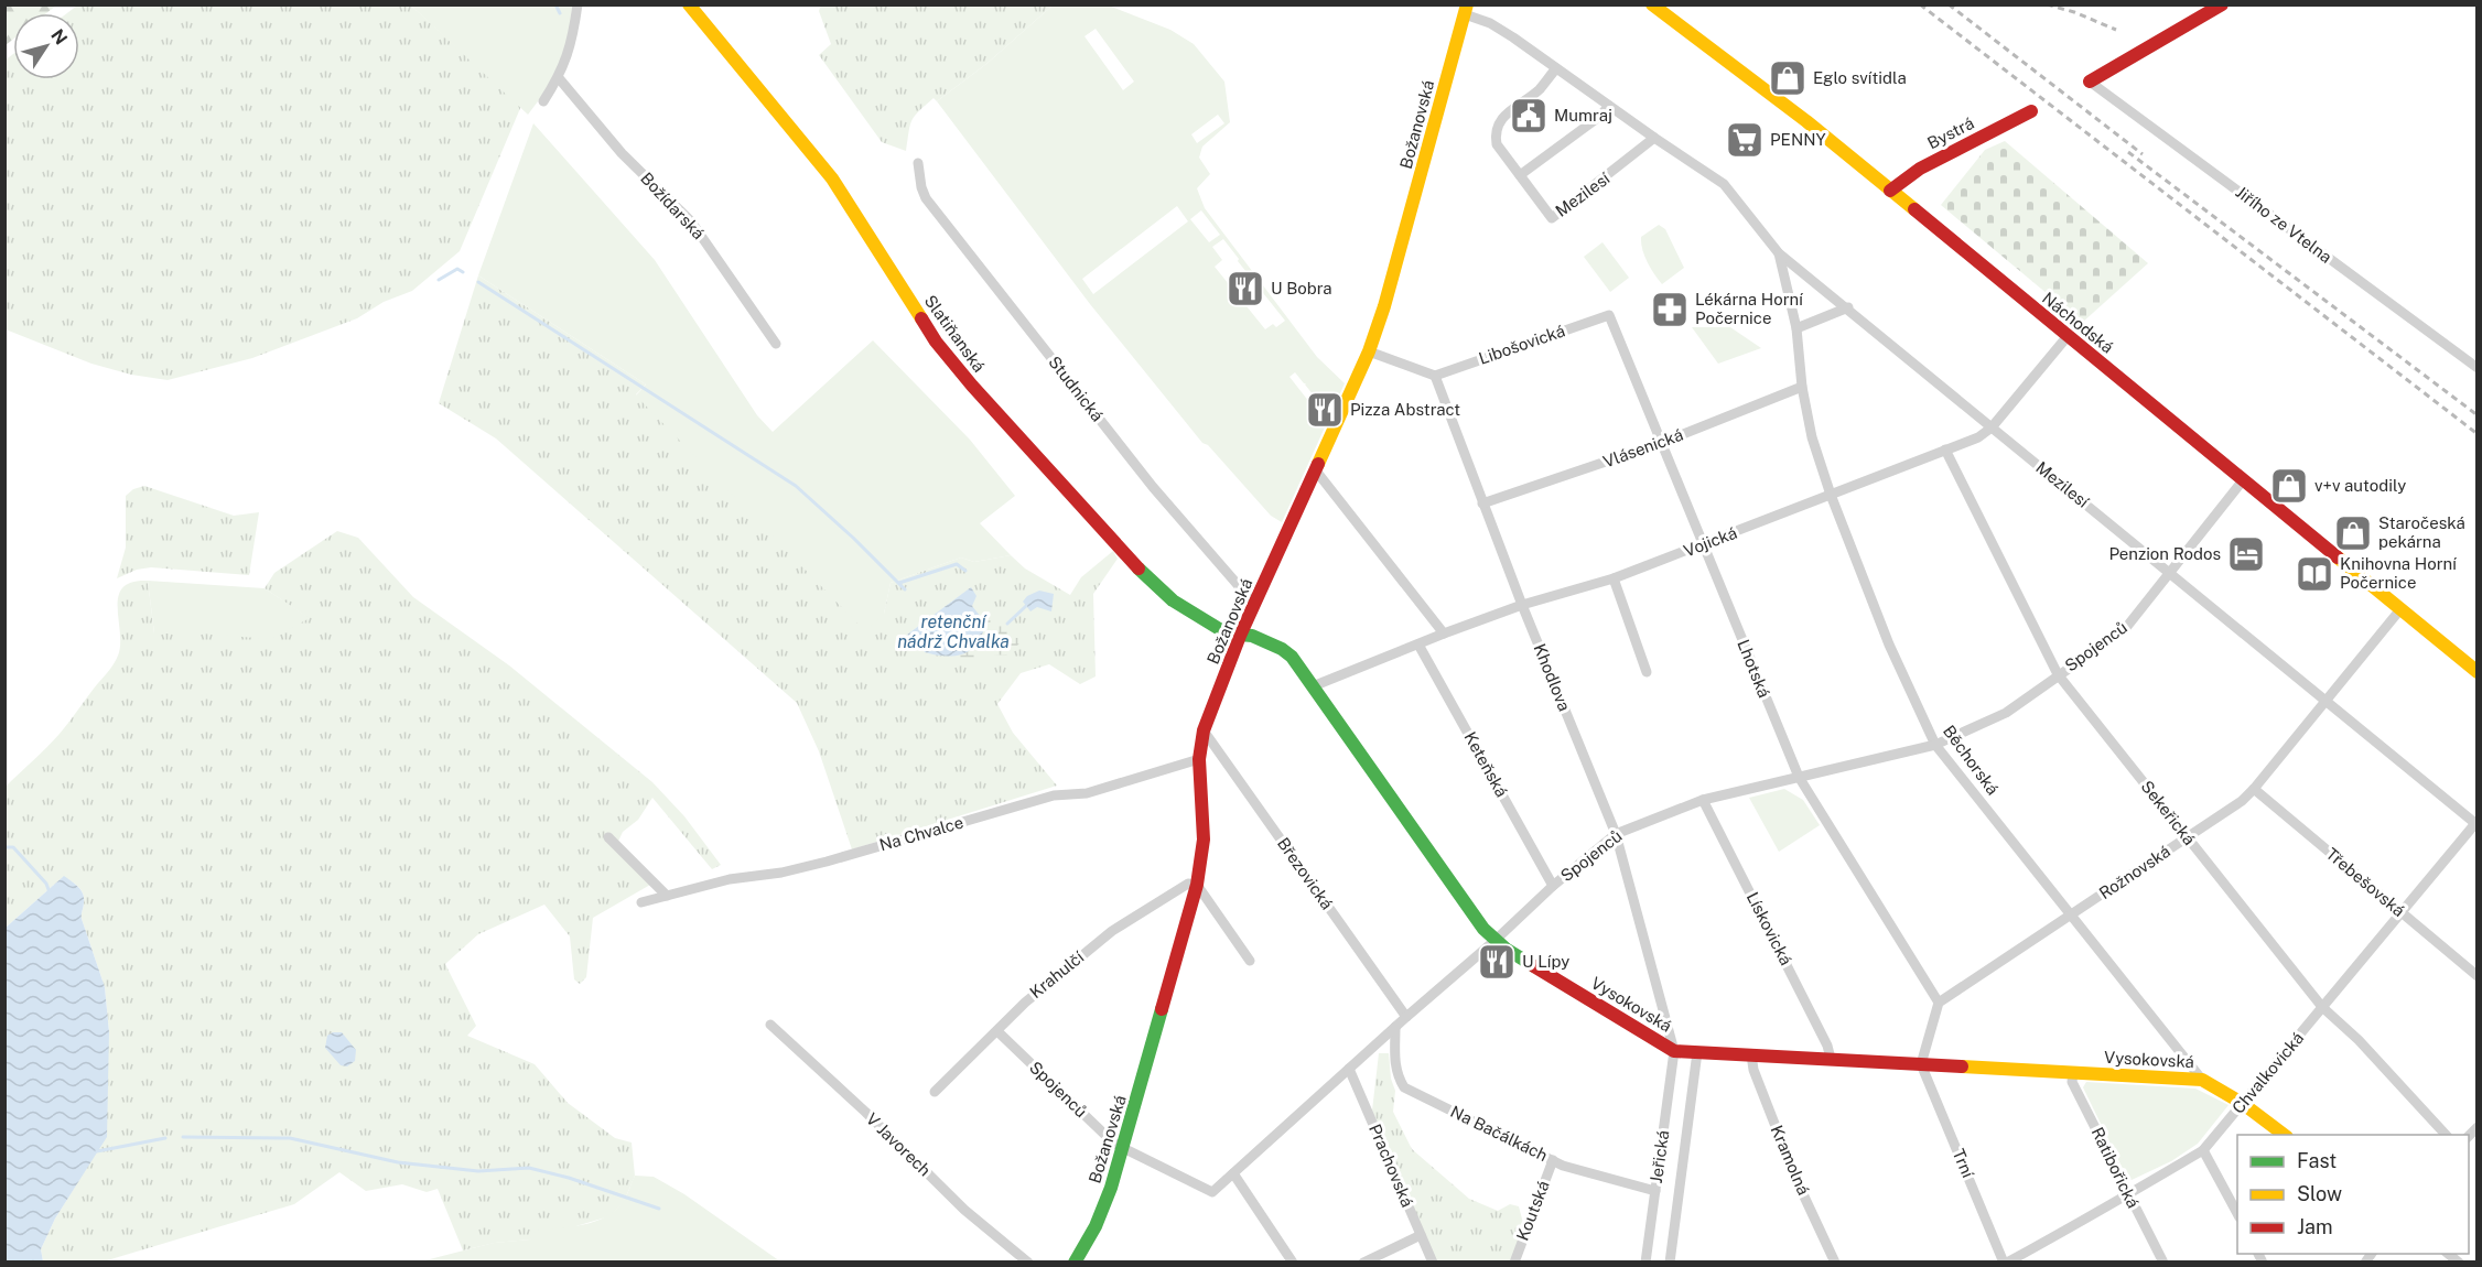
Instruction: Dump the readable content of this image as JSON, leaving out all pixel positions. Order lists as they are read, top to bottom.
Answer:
{
  "streets": {
    "street": [
      "Božanovská",
      "Bystrá",
      "Mezilesí",
      "Božídarská",
      "Jiřího ze Vtelna",
      "Náchodská",
      "Slatiňanská",
      "Libošovická",
      "Studnická",
      "Vlásenická",
      "Vojická",
      "Spojenců",
      "Lhotská",
      "Khodlova",
      "Běchorská",
      "Keteňská",
      "Sekeřická",
      "Na Chvalce",
      "Rožnovská",
      "Březovická",
      "Třebešovská",
      "Lískovická",
      "Krahulčí",
      "Vysokovská",
      "Chvalkovická",
      "Na Bačálkách",
      "V Javorech",
      "Jeřická",
      "Kramolná",
      "Trní",
      "Prachovská",
      "Ratibořická",
      "Koutská"
    ]
  },
  "crossings": [
    ["Božanovská", "Mezilesí"],
    ["Božanovská", "Slatiňanská"],
    ["Božanovská", "Studnická"],
    ["Božanovská", "Spojenců"],
    ["Božanovská", "Na Chvalce"],
    ["Božanovská", "Březovická"],
    ["Božanovská", "Krahulčí"],
    ["Božanovská", "Vysokovská"],
    ["Bystrá", "Náchodská"],
    ["Mezilesí", "Vojická"],
    ["Mezilesí", "Spojenců"],
    ["Mezilesí", "Běchorská"],
    ["Mezilesí", "Rožnovská"],
    ["Mezilesí", "Chvalkovická"],
    ["Náchodská", "Vojická"],
    ["Náchodská", "Spojenců"],
    ["Náchodská", "Rožnovská"],
    ["Slatiňanská", "Vysokovská"],
    ["Libošovická", "Lhotská"],
    ["Libošovická", "Khodlova"],
    ["Vlásenická", "Lhotská"],
    ["Vlásenická", "Khodlova"],
    ["Vlásenická", "Běchorská"],
    ["Vojická", "Lhotská"],
    ["Vojická", "Khodlova"],
    ["Vojická", "Běchorská"],
    ["Vojická", "Keteňská"],
    ["Vojická", "Sekeřická"],
    ["Vojická", "Vysokovská"],
    ["Spojenců", "Lhotská"],
    ["Spojenců", "Khodlova"],
    ["Spojenců", "Běchorská"],
    ["Spojenců", "Keteňská"],
    ["Spojenců", "Sekeřická"],
    ["Spojenců", "Březovická"],
    ["Spojenců", "Lískovická"],
    ["Spojenců", "Krahulčí"],
    ["Spojenců", "Vysokovská"],
    ["Spojenců", "Na Bačálkách"],
    ["Spojenců", "Prachovská"],
    ["Lhotská", "Rožnovská"],
    ["Khodlova", "Vysokovská"],
    ["Khodlova", "Jeřická"],
    ["Běchorská", "Rožnovská"],
    ["Běchorská", "Vysokovská"],
    ["Sekeřická", "Rožnovská"],
    ["Sekeřická", "Chvalkovická"],
    ["Rožnovská", "Třebešovská"],
    ["Třebešovská", "Chvalkovická"],
    ["Lískovická", "Vysokovská"],
    ["Vysokovská", "Chvalkovická"],
    ["Vysokovská", "Jeřická"],
    ["Vysokovská", "Kramolná"],
    ["Vysokovská", "Trní"],
    ["Vysokovská", "Ratibořická"],
    ["Chvalkovická", "Trní"],
    ["Chvalkovická", "Ratibořická"],
    ["Na Bačálkách", "Jeřická"],
    ["Na Bačálkách", "Koutská"]
  ],
  "water": ["retenční nádrž Chvalka"],
  "places": {
    "shop": ["Eglo svítidla", "v+v autodily", "Staročeská pekárna"],
    "public building": ["Mumraj"],
    "supermarket": ["PENNY"],
    "restaurant": ["U Bobra", "Pizza Abstract", "U Lípy"],
    "pharmacy": ["Lékárna Horní Počernice"],
    "hotel": ["Penzion Rodos"],
    "library": ["Knihovna Horní Počernice"]
  },
  "legend": ["Fast", "Slow", "Jam"],
  "north": "top right"
}
